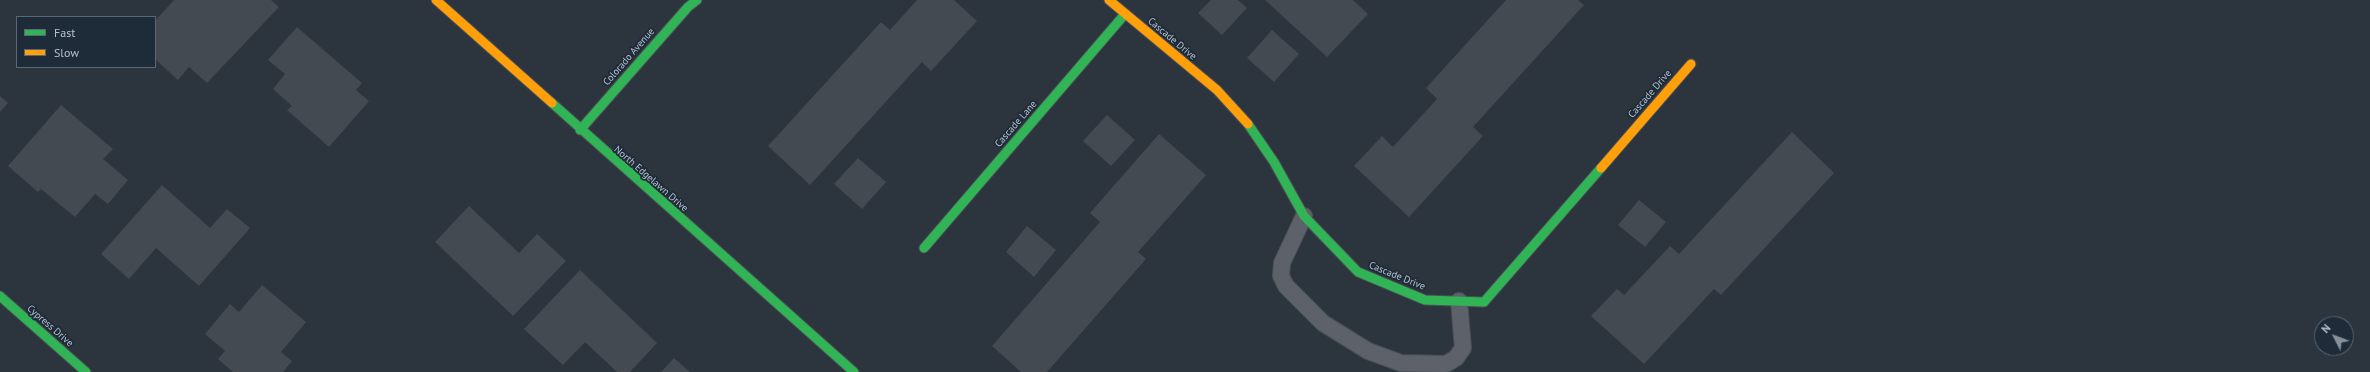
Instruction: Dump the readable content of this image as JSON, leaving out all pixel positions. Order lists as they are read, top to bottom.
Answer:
{
  "streets": {
    "street": [
      "Cascade Drive",
      "Colorado Avenue",
      "Cascade Lane",
      "North Edgelawn Drive",
      "Cypress Drive"
    ]
  },
  "crossings": [
    ["Cascade Drive", "Cascade Lane"],
    ["Colorado Avenue", "North Edgelawn Drive"]
  ],
  "legend": ["Fast", "Slow"],
  "north": "top left"
}
